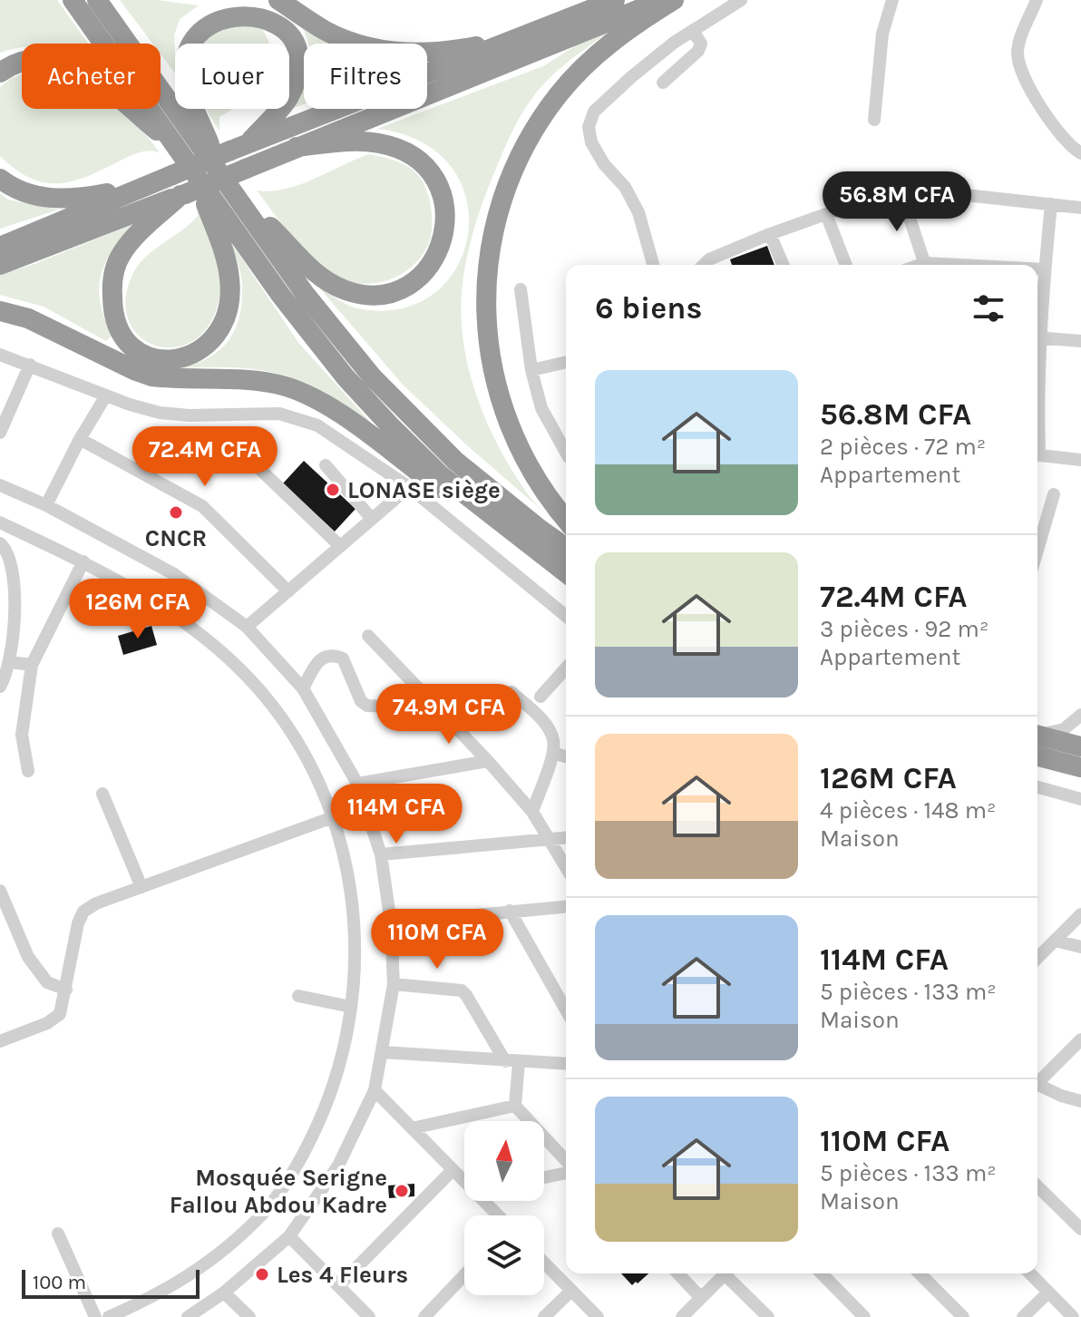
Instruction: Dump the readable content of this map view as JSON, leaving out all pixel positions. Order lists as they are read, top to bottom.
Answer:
{
  "places": [
    "LONASE siège",
    "CNCR",
    "Mosquée Serigne Fallou Abdou Kadre",
    "Les 4 Fleurs"
  ],
  "scale_bar": "100 m",
  "north": "top",
  "page": {
    "chip": ["Acheter", "Louer", "Filtres"],
    "price": [
      "56.8M CFA",
      "72.4M CFA",
      "126M CFA",
      "74.9M CFA",
      "114M CFA",
      "110M CFA"
    ],
    "heading": "6 biens",
    "list": [
      {
        "name": "56.8M CFA",
        "note": "2 pièces · 72 m² · Appartement"
      },
      {
        "name": "72.4M CFA",
        "note": "3 pièces · 92 m² · Appartement"
      },
      {
        "name": "126M CFA",
        "note": "4 pièces · 148 m² · Maison"
      },
      {
        "name": "114M CFA",
        "note": "5 pièces · 133 m² · Maison"
      },
      {
        "name": "110M CFA",
        "note": "5 pièces · 133 m² · Maison"
      }
    ],
    "scale": "100 m"
  }
}
